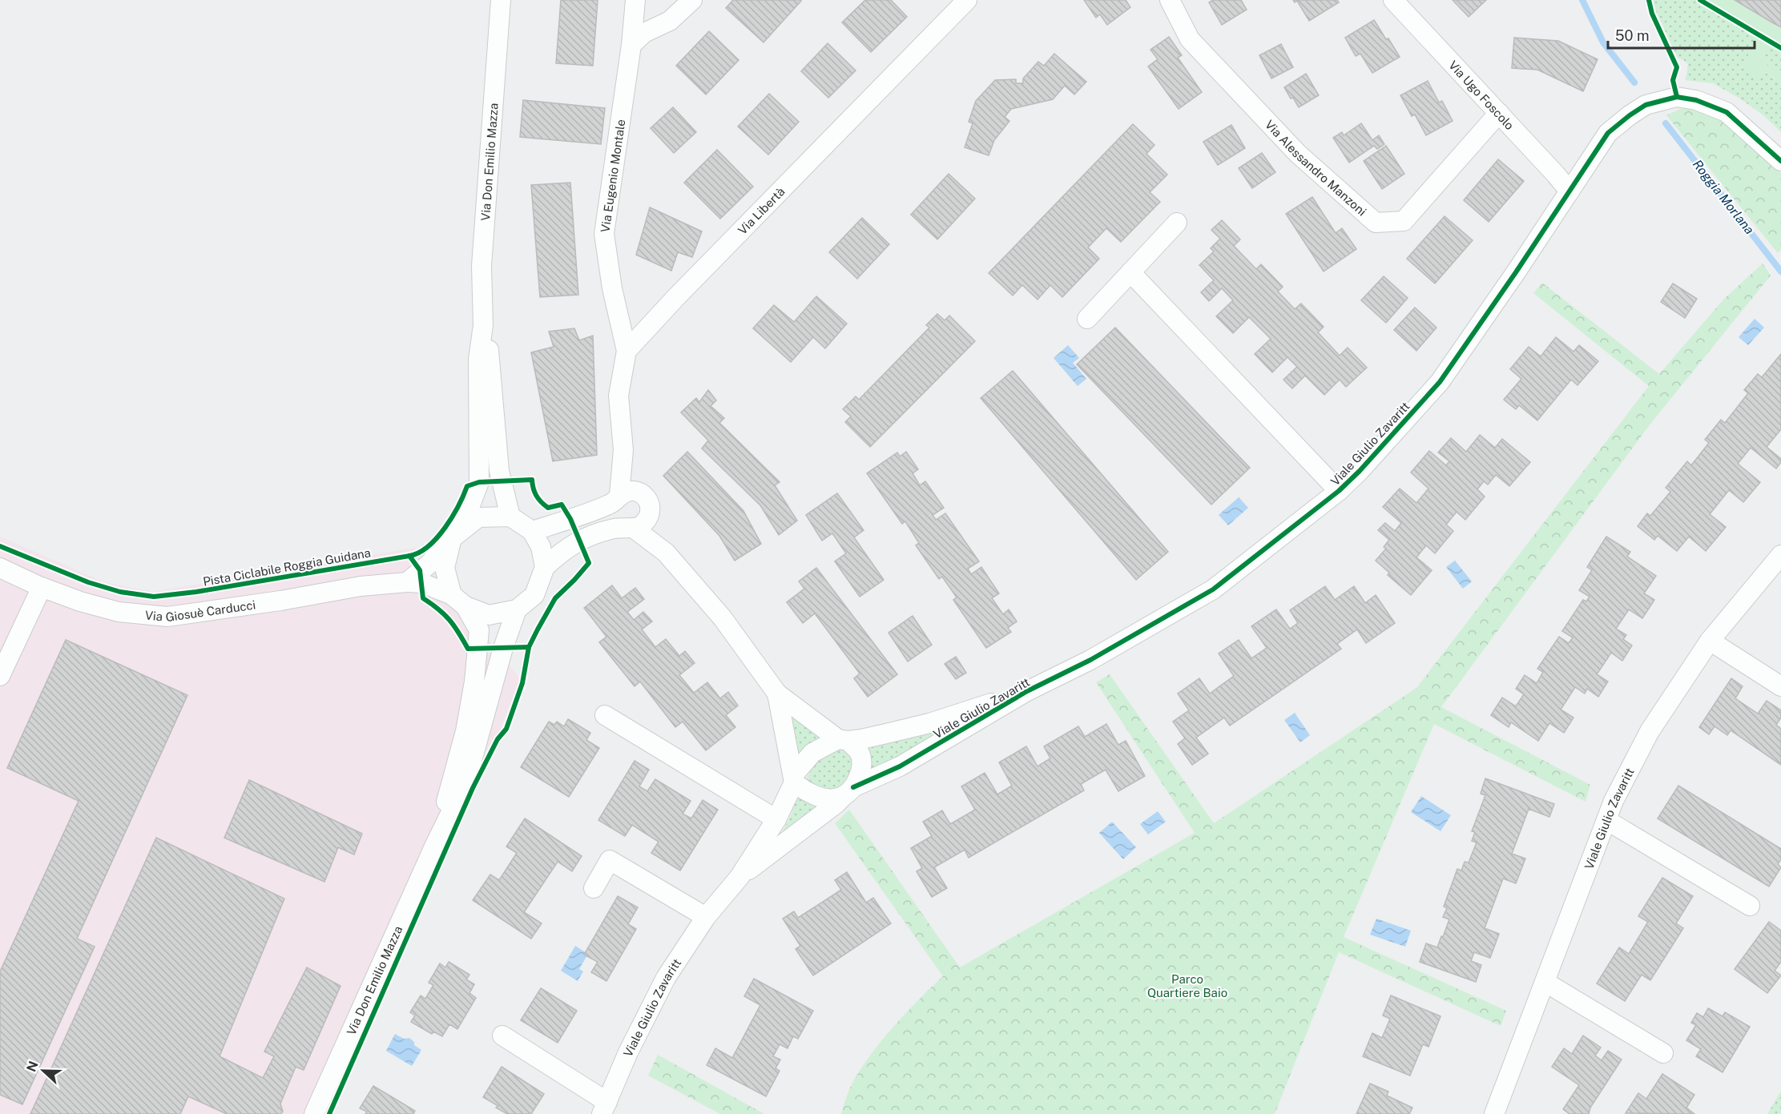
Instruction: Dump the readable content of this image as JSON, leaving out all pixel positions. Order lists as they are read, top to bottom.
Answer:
{
  "streets": {
    "street": [
      "Via Ugo Foscolo",
      "Via Don Emilio Mazza",
      "Via Alessandro Manzoni",
      "Via Eugenio Montale",
      "Via Libertà",
      "Viale Giulio Zavaritt",
      "Via Giosuè Carducci"
    ],
    "cycle path": ["Pista Ciclabile Roggia Guidana"]
  },
  "crossings": [
    ["Via Ugo Foscolo", "Via Alessandro Manzoni"],
    ["Via Ugo Foscolo", "Viale Giulio Zavaritt"],
    ["Via Don Emilio Mazza", "Via Giosuè Carducci"],
    ["Via Eugenio Montale", "Via Libertà"]
  ],
  "water": ["Roggia Morlana"],
  "parks": ["Parco Quartiere Baio"],
  "scale_bar": "50 m",
  "north": "left"
}
